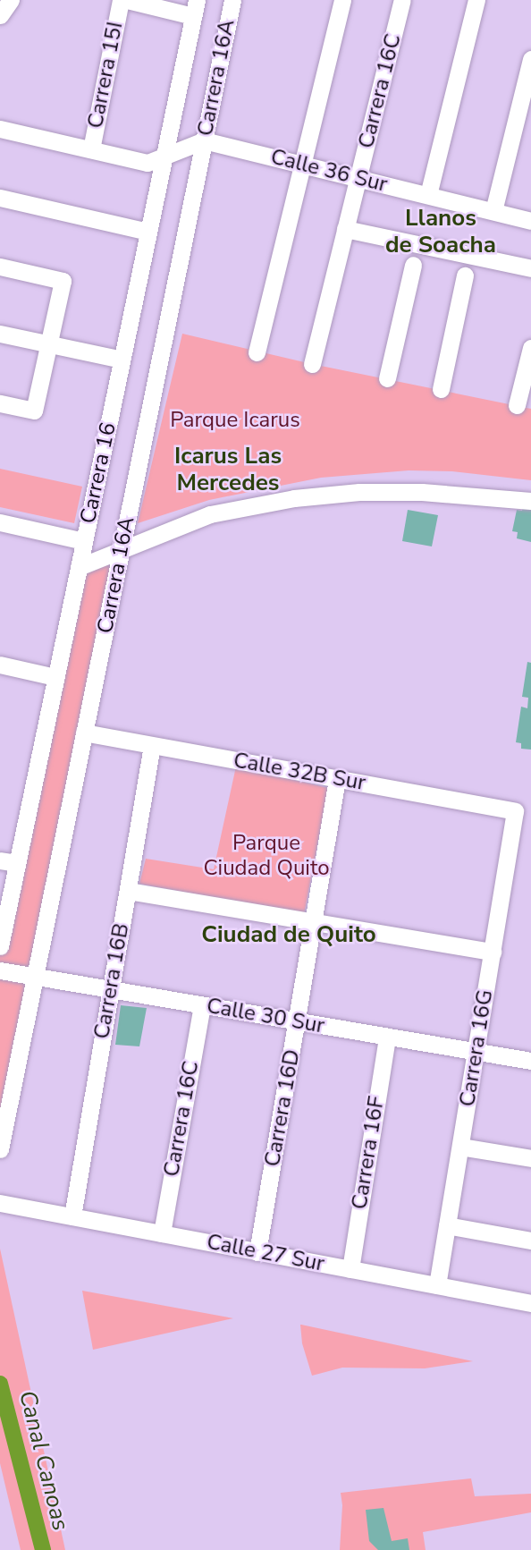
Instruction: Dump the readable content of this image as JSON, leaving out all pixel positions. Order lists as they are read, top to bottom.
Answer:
{
  "streets": {
    "street": [
      "Carrera 15I",
      "Carrera 16A",
      "Carrera 16C",
      "Calle 36 Sur",
      "Carrera 16",
      "Calle 32B Sur",
      "Carrera 16B",
      "Calle 30 Sur",
      "Carrera 16G",
      "Carrera 16D",
      "Carrera 16F",
      "Calle 27 Sur"
    ]
  },
  "crossings": [
    ["Carrera 16A", "Calle 36 Sur"],
    ["Carrera 16A", "Calle 32B Sur"],
    ["Carrera 16A", "Calle 30 Sur"],
    ["Carrera 16C", "Calle 36 Sur"],
    ["Carrera 16C", "Calle 30 Sur"],
    ["Carrera 16C", "Calle 27 Sur"],
    ["Calle 32B Sur", "Carrera 16B"],
    ["Calle 32B Sur", "Carrera 16G"],
    ["Calle 32B Sur", "Carrera 16D"],
    ["Carrera 16B", "Calle 30 Sur"],
    ["Carrera 16B", "Calle 27 Sur"],
    ["Calle 30 Sur", "Carrera 16G"],
    ["Calle 30 Sur", "Carrera 16D"],
    ["Calle 30 Sur", "Carrera 16F"],
    ["Carrera 16G", "Calle 27 Sur"],
    ["Carrera 16D", "Calle 27 Sur"],
    ["Carrera 16F", "Calle 27 Sur"]
  ],
  "districts": ["Llanos de Soacha", "Icarus Las Mercedes", "Ciudad de Quito"],
  "water": ["Canal Canoas"],
  "parks": ["Parque Icarus", "Parque Ciudad Quito"]
}
